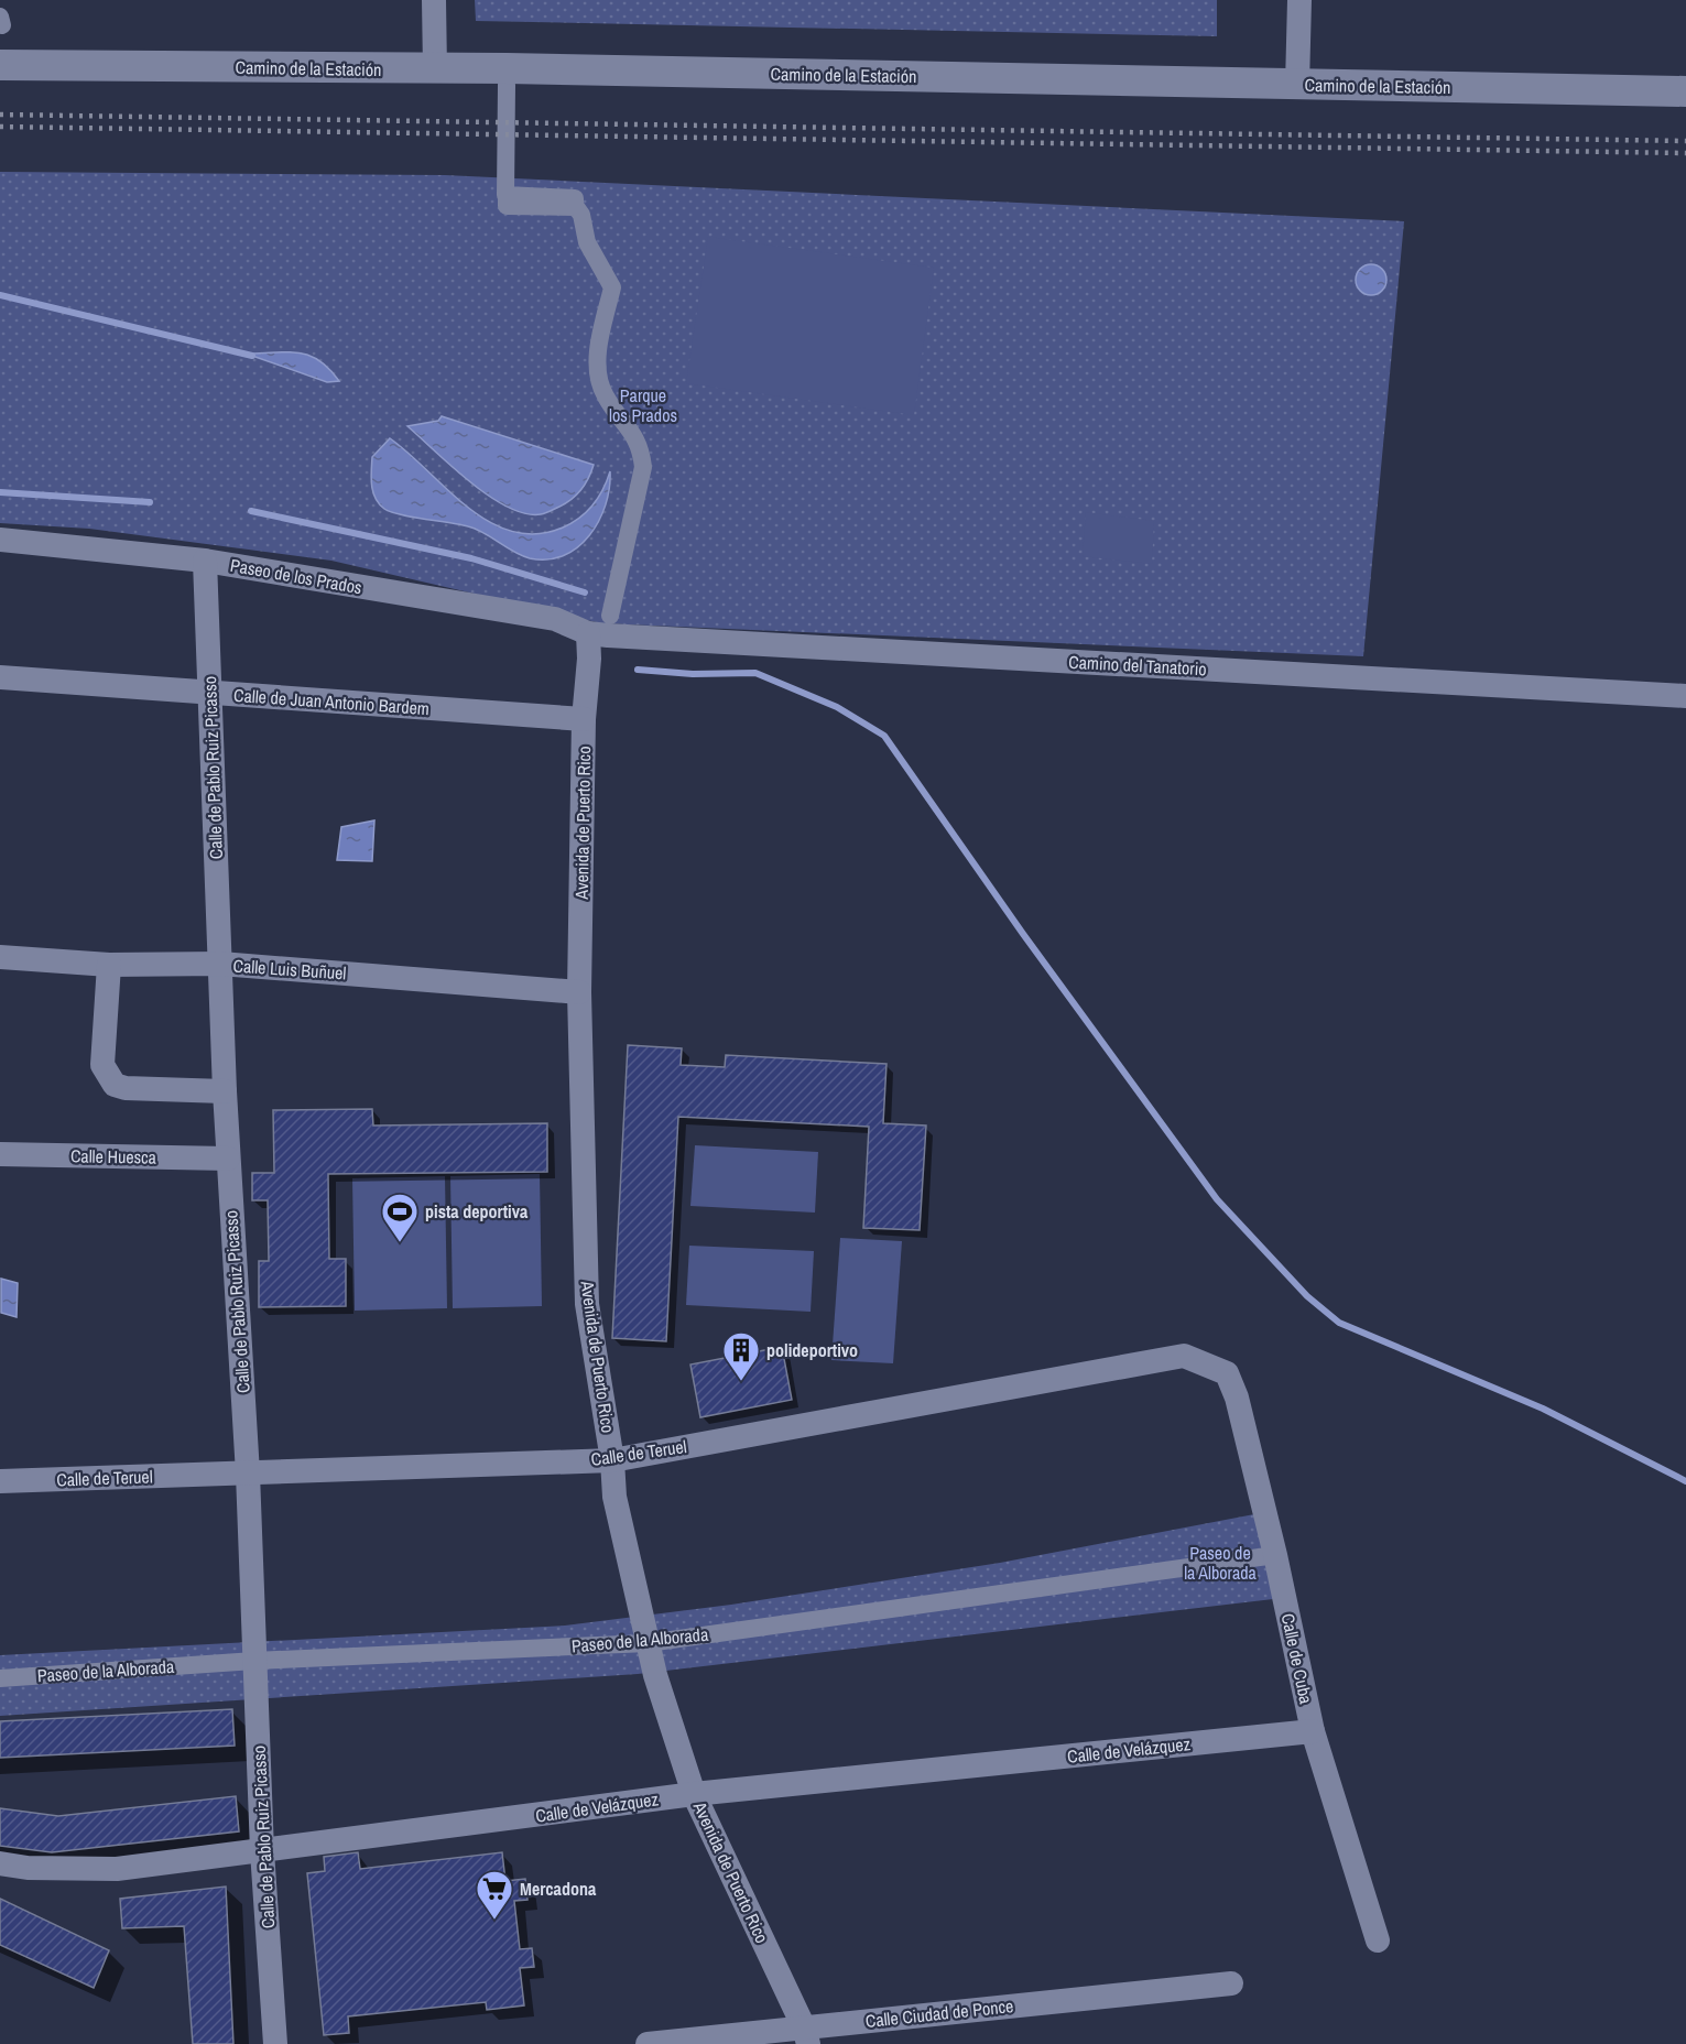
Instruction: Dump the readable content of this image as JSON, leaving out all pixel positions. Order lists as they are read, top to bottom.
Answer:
{
  "streets": {
    "street": [
      "Camino de la Estación",
      "Paseo de los Prados",
      "Camino del Tanatorio",
      "Calle de Juan Antonio Bardem",
      "Calle de Pablo Ruiz Picasso",
      "Avenida de Puerto Rico",
      "Calle Luis Buñuel",
      "Calle Huesca",
      "Calle de Teruel",
      "Paseo de la Alborada",
      "Calle de Cuba",
      "Calle de Velázquez",
      "Calle Ciudad de Ponce"
    ]
  },
  "crossings": [
    ["Paseo de los Prados", "Camino del Tanatorio"],
    ["Paseo de los Prados", "Calle de Pablo Ruiz Picasso"],
    ["Paseo de los Prados", "Avenida de Puerto Rico"],
    ["Camino del Tanatorio", "Avenida de Puerto Rico"],
    ["Calle de Juan Antonio Bardem", "Calle de Pablo Ruiz Picasso"],
    ["Calle de Juan Antonio Bardem", "Avenida de Puerto Rico"],
    ["Calle de Pablo Ruiz Picasso", "Calle Luis Buñuel"],
    ["Calle de Pablo Ruiz Picasso", "Calle Huesca"],
    ["Calle de Pablo Ruiz Picasso", "Calle de Teruel"],
    ["Calle de Pablo Ruiz Picasso", "Paseo de la Alborada"],
    ["Calle de Pablo Ruiz Picasso", "Calle de Velázquez"],
    ["Avenida de Puerto Rico", "Calle Luis Buñuel"],
    ["Avenida de Puerto Rico", "Calle de Teruel"],
    ["Avenida de Puerto Rico", "Paseo de la Alborada"],
    ["Avenida de Puerto Rico", "Calle de Velázquez"],
    ["Avenida de Puerto Rico", "Calle Ciudad de Ponce"],
    ["Calle de Teruel", "Calle de Cuba"],
    ["Paseo de la Alborada", "Calle de Cuba"],
    ["Calle de Cuba", "Calle de Velázquez"]
  ],
  "parks": ["Parque los Prados", "Paseo de la Alborada"],
  "places": {
    "sports": ["pista deportiva"],
    "building": ["polideportivo"],
    "supermarket": ["Mercadona"]
  }
}
